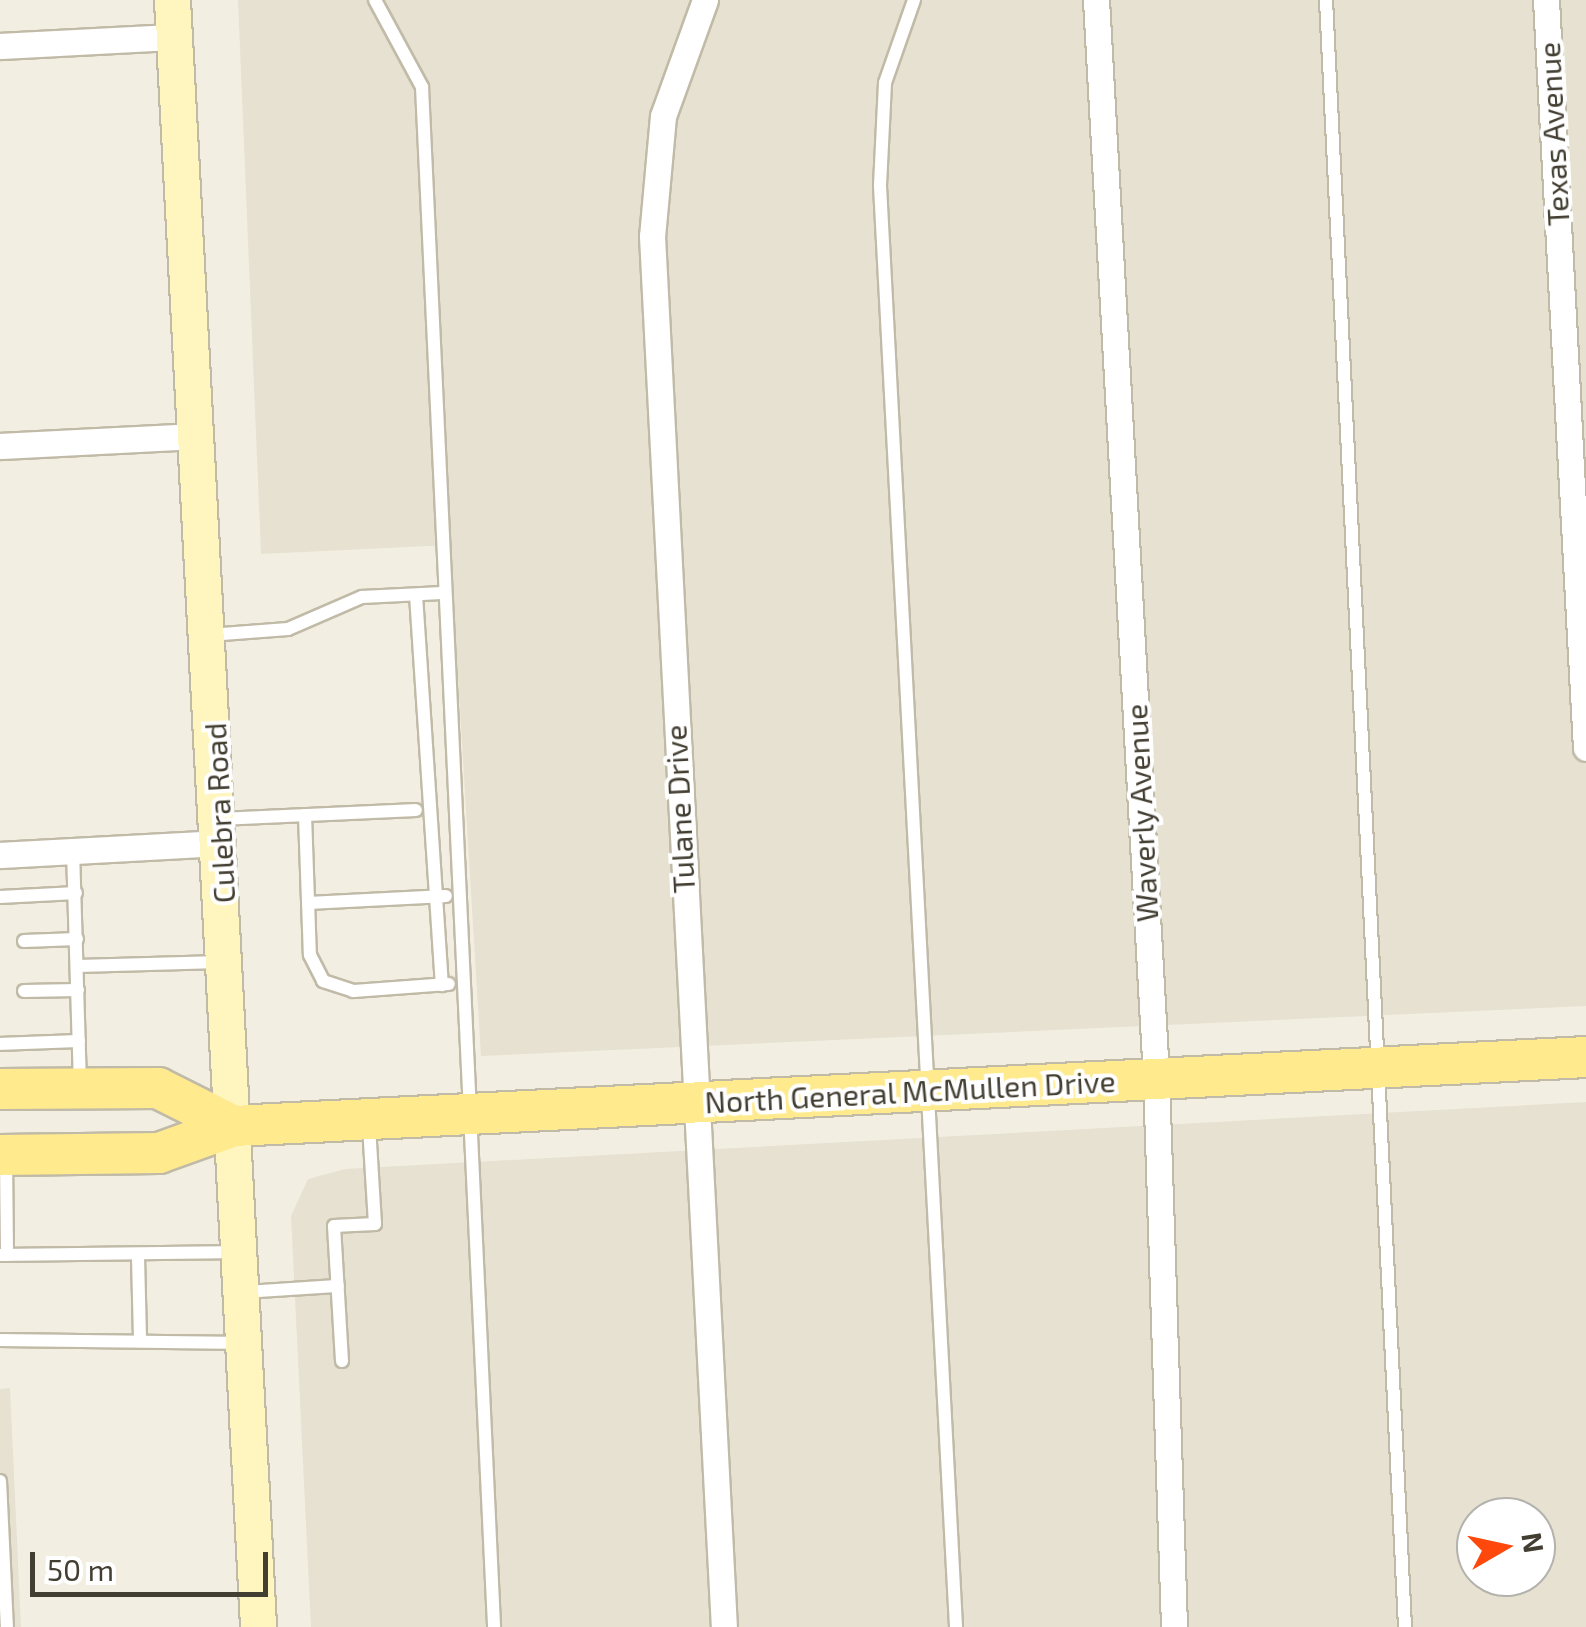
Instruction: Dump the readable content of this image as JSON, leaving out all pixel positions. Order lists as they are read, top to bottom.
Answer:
{
  "streets": {
    "main road": ["Culebra Road", "North General McMullen Drive"],
    "street": ["Texas Avenue", "Tulane Drive", "Waverly Avenue"]
  },
  "crossings": [
    ["Tulane Drive", "North General McMullen Drive"],
    ["Culebra Road", "North General McMullen Drive"],
    ["Waverly Avenue", "North General McMullen Drive"]
  ],
  "scale_bar": "50 m",
  "north": "right"
}
